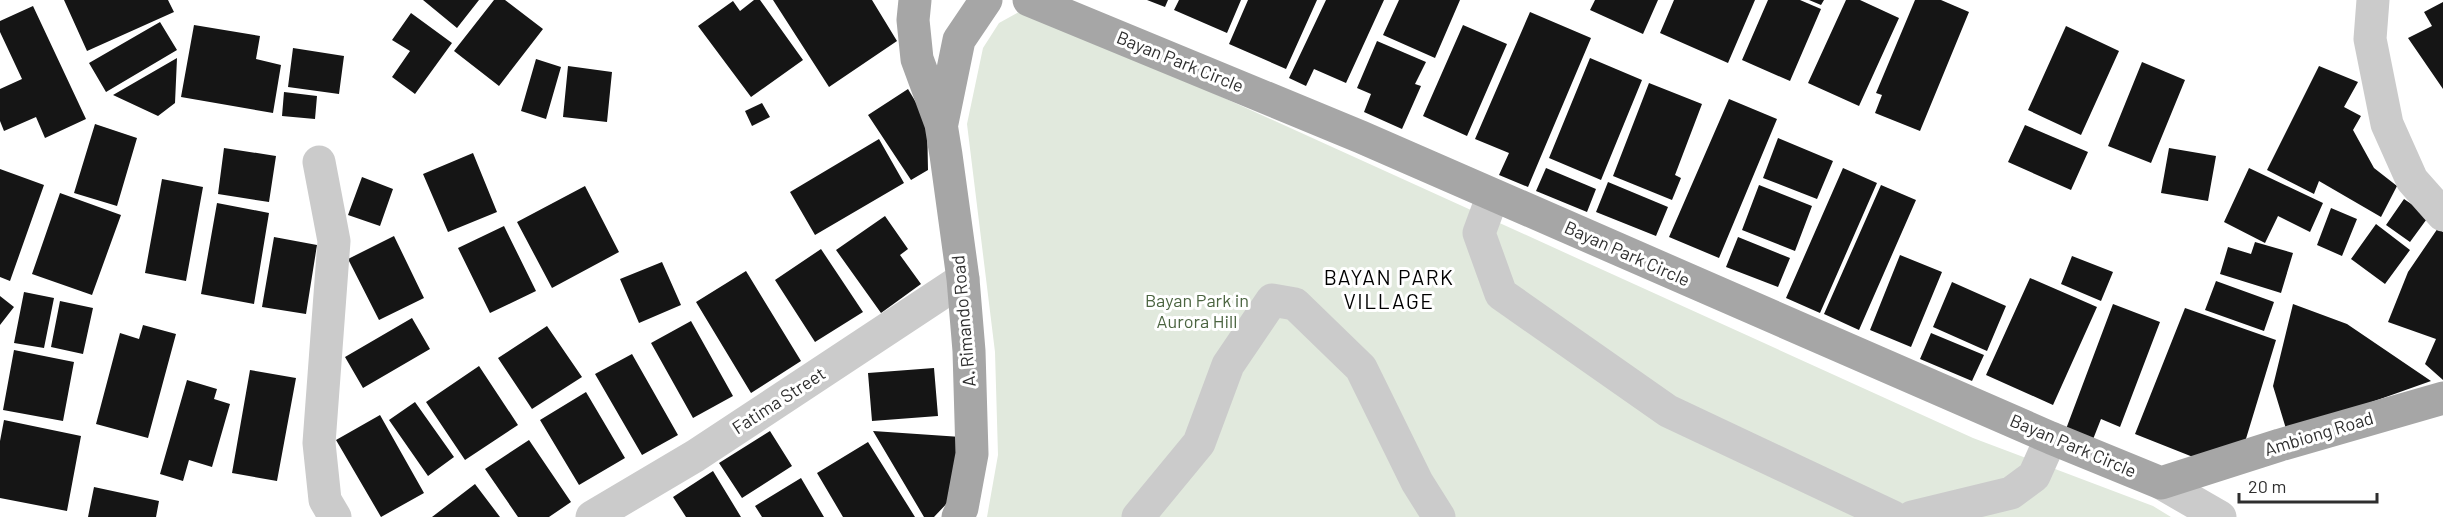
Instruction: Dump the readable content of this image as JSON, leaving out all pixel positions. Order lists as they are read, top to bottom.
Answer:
{
  "streets": {
    "main road": ["Bayan Park Circle", "A. Rimando Road", "Ambiong Road"],
    "street": ["Fatima Street"]
  },
  "crossings": [
    ["Bayan Park Circle", "Ambiong Road"],
    ["A. Rimando Road", "Fatima Street"]
  ],
  "districts": ["BAYAN PARK VILLAGE"],
  "parks": ["Bayan Park in Aurora Hill"],
  "scale_bar": "20 m"
}
